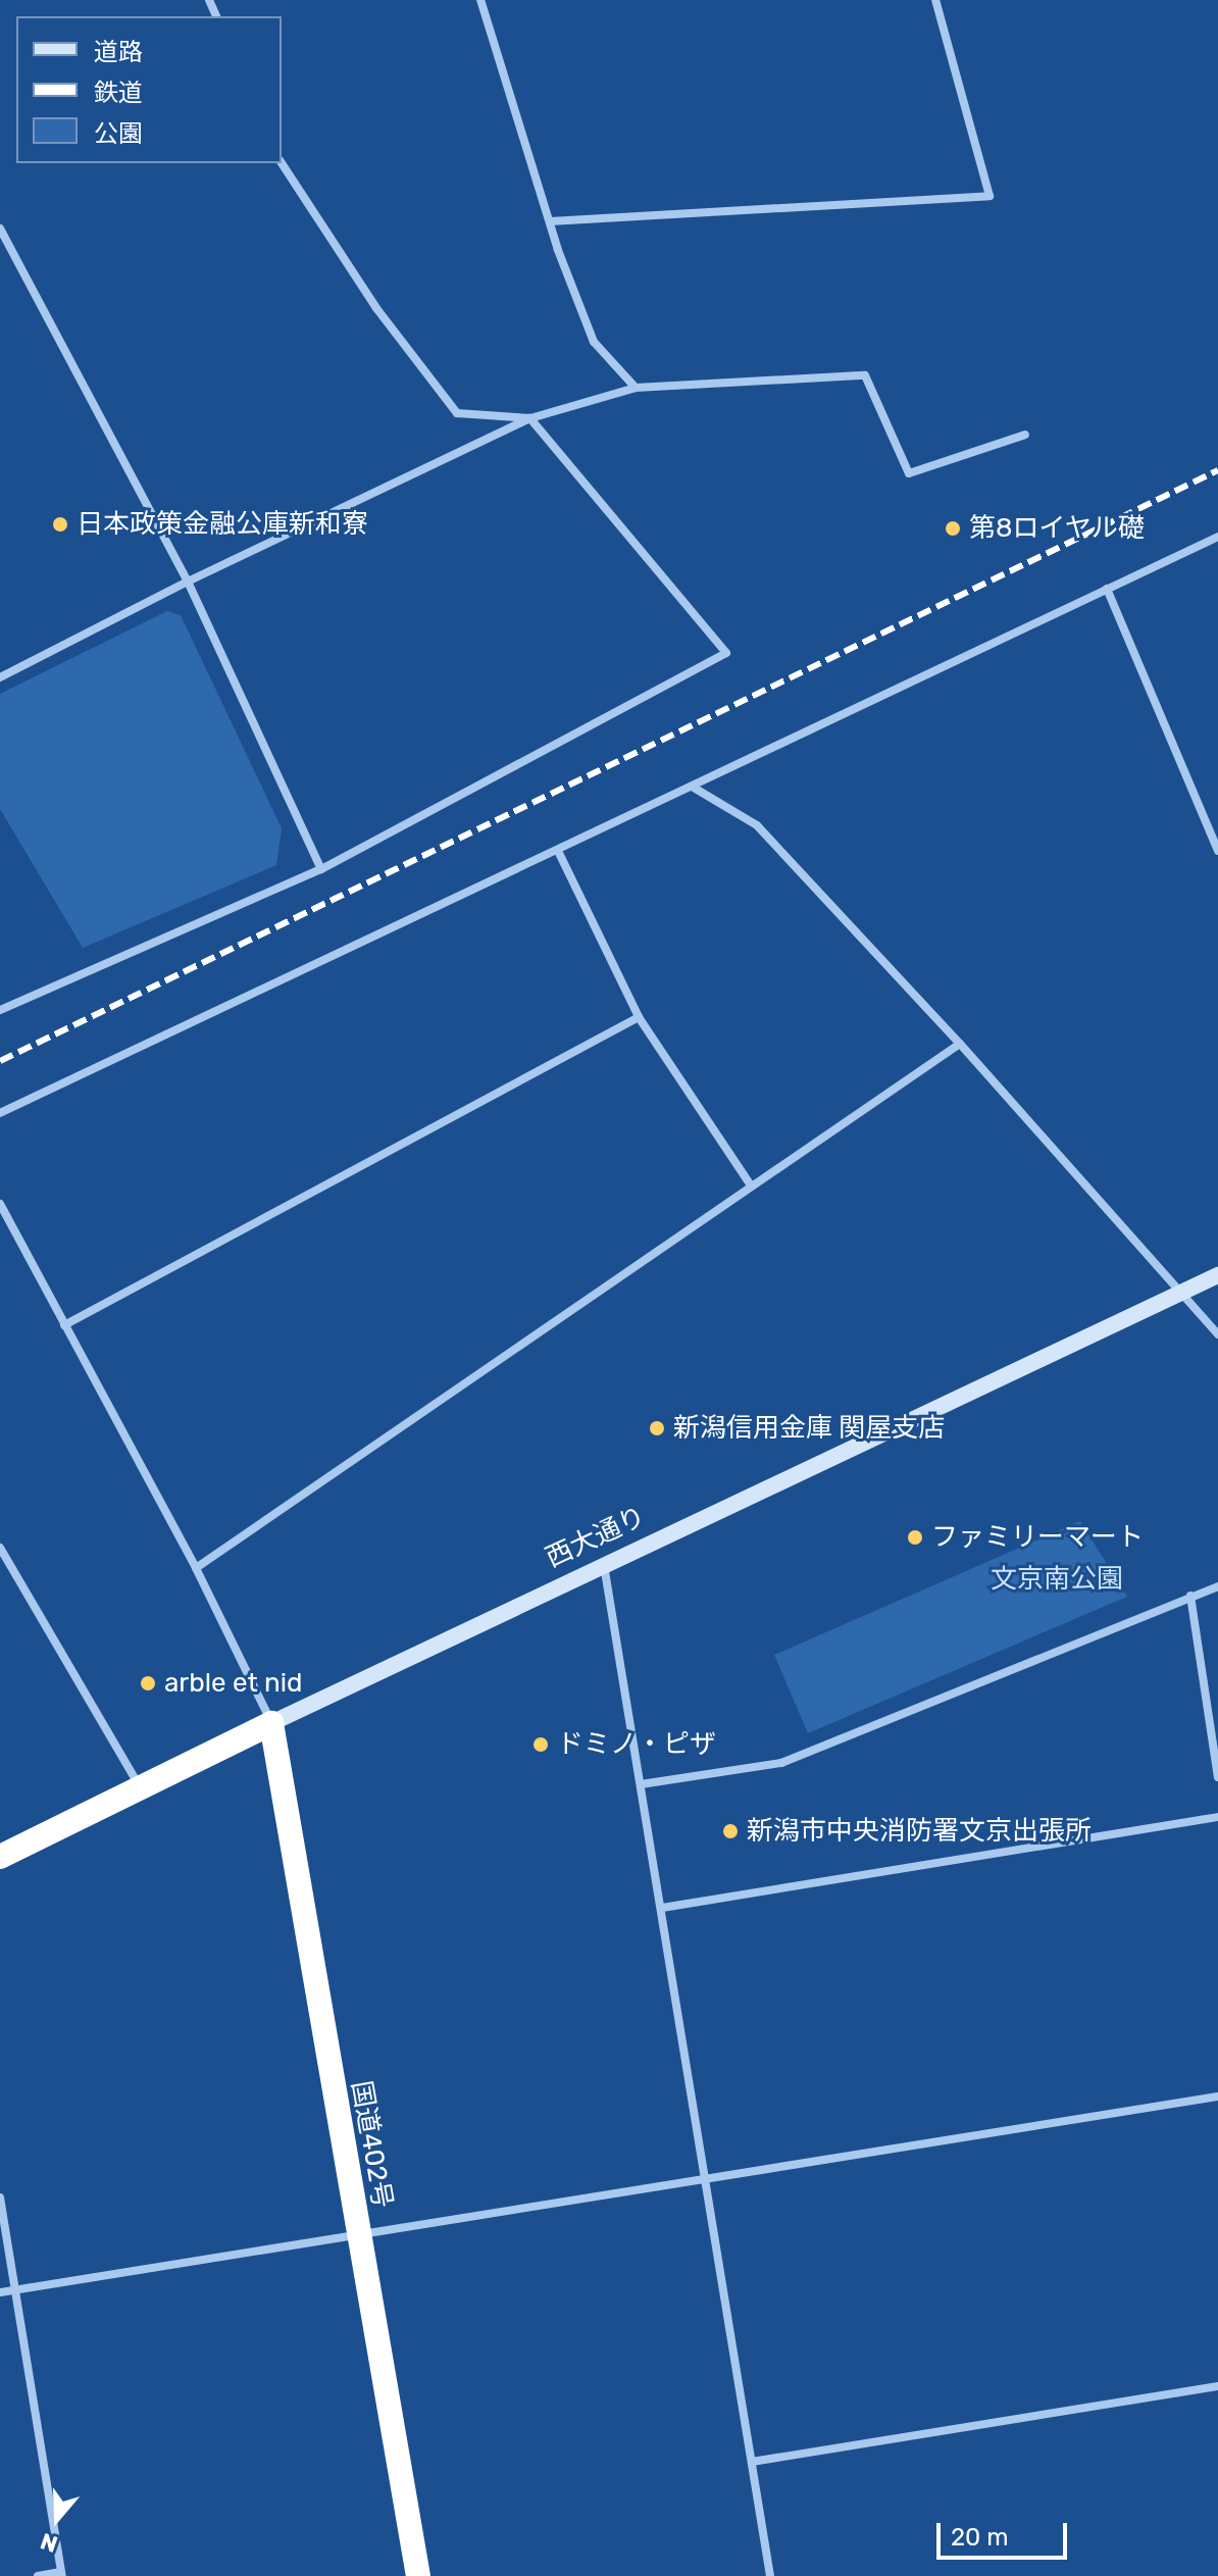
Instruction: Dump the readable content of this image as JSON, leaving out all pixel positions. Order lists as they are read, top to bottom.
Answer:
{
  "streets": {
    "highway": ["西大通り", "国道402号"]
  },
  "crossings": [
    ["西大通り", "国道402号"]
  ],
  "parks": ["文京南公園"],
  "places": [
    "日本政策金融公庫新和寮",
    "第8ロイヤル礎",
    "新潟信用金庫 関屋支店",
    "ファミリーマート",
    "arble et nid",
    "ドミノ・ピザ",
    "新潟市中央消防署文京出張所"
  ],
  "legend": ["道路", "鉄道", "公園"],
  "scale_bar": "20 m",
  "north": "bottom"
}
